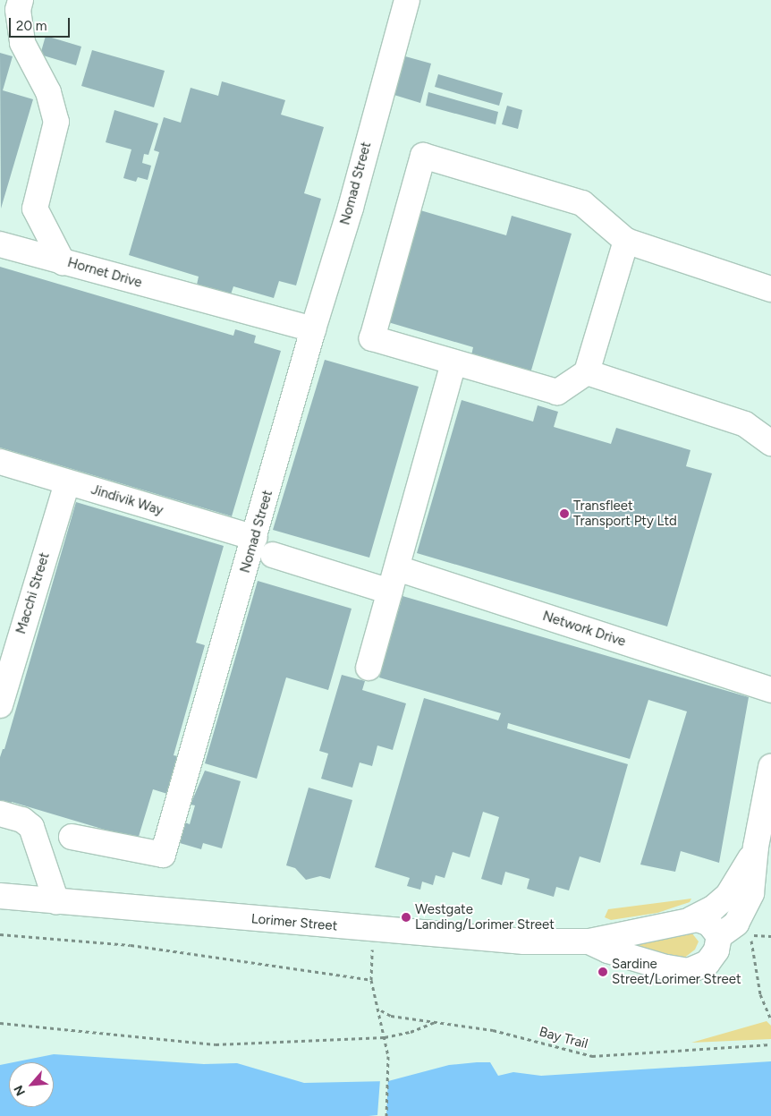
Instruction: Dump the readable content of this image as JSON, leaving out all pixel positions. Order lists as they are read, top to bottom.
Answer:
{
  "streets": {
    "street": [
      "Nomad Street",
      "Hornet Drive",
      "Jindivik Way",
      "Macchi Street",
      "Network Drive",
      "Lorimer Street"
    ],
    "path": ["Bay Trail"]
  },
  "crossings": [
    ["Nomad Street", "Hornet Drive"],
    ["Nomad Street", "Jindivik Way"],
    ["Jindivik Way", "Macchi Street"]
  ],
  "places": ["Transfleet Transport Pty Ltd", "Westgate Landing/Lorimer Street", "Sardine Street/Lorimer Street"],
  "scale_bar": "20 m",
  "north": "bottom left"
}
